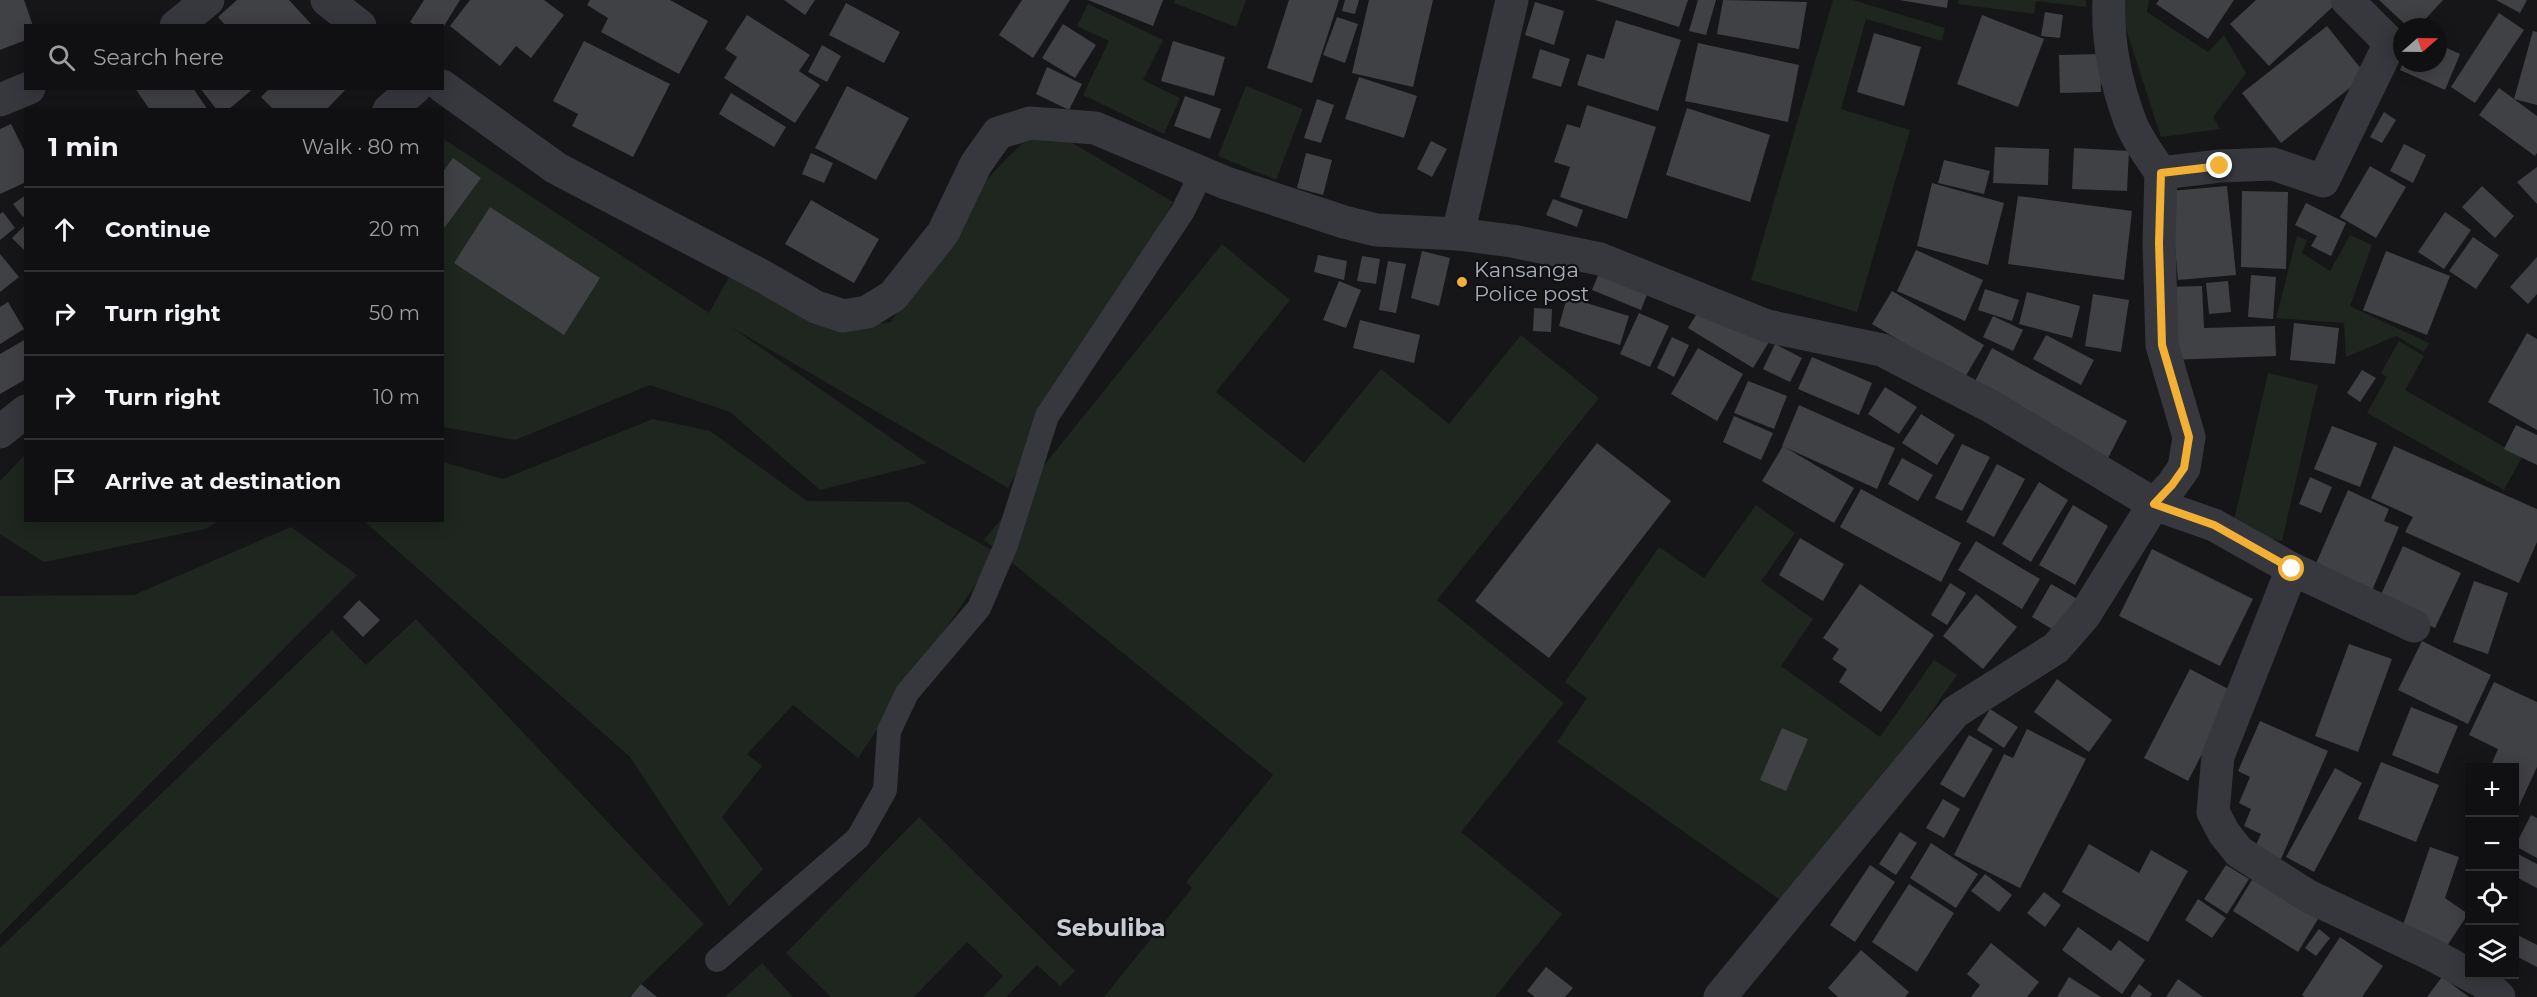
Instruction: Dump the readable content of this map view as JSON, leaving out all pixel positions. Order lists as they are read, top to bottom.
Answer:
{
  "districts": ["Sebuliba"],
  "places": ["Kansanga Police post"],
  "north": "right",
  "page": {
    "search": "Search here",
    "heading": ["1 min", "Walk · 80 m"],
    "list": [
      ["Continue", "20 m"],
      ["Turn right", "50 m"],
      ["Turn right", "10 m"],
      "Arrive at destination"
    ],
    "map_buttons": ["+", "−"]
  }
}
